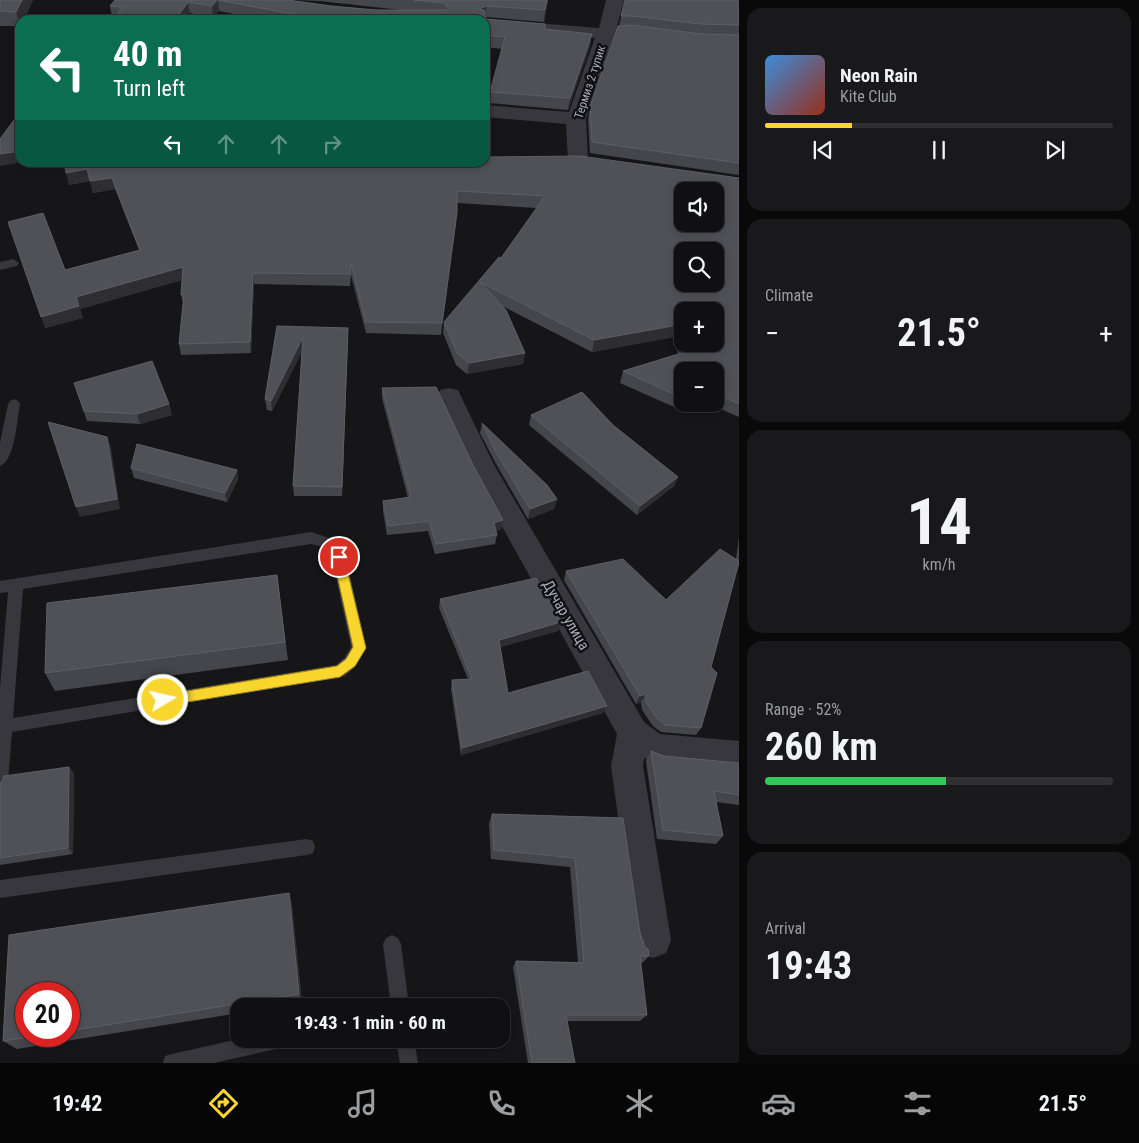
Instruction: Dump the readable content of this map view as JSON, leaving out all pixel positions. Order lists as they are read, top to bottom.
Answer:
{
  "streets": {
    "street": ["Термиз 2 тупик", "Дучар улица"]
  },
  "page": {
    "turn": ["40 m", "Turn left"],
    "song": ["Neon Rain", "Kite Club"],
    "map_buttons": ["+", "−"],
    "tile": [
      "Climate",
      ["14", "km/h"],
      ["Range · 52%", "260 km"],
      ["Arrival", "19:43"]
    ],
    "heat": ["−", "21.5°", "+"],
    "limit": "20",
    "trip": "19:43 · 1 min · 60 m",
    "tabs": ["19:42", "21.5°"]
  }
}
